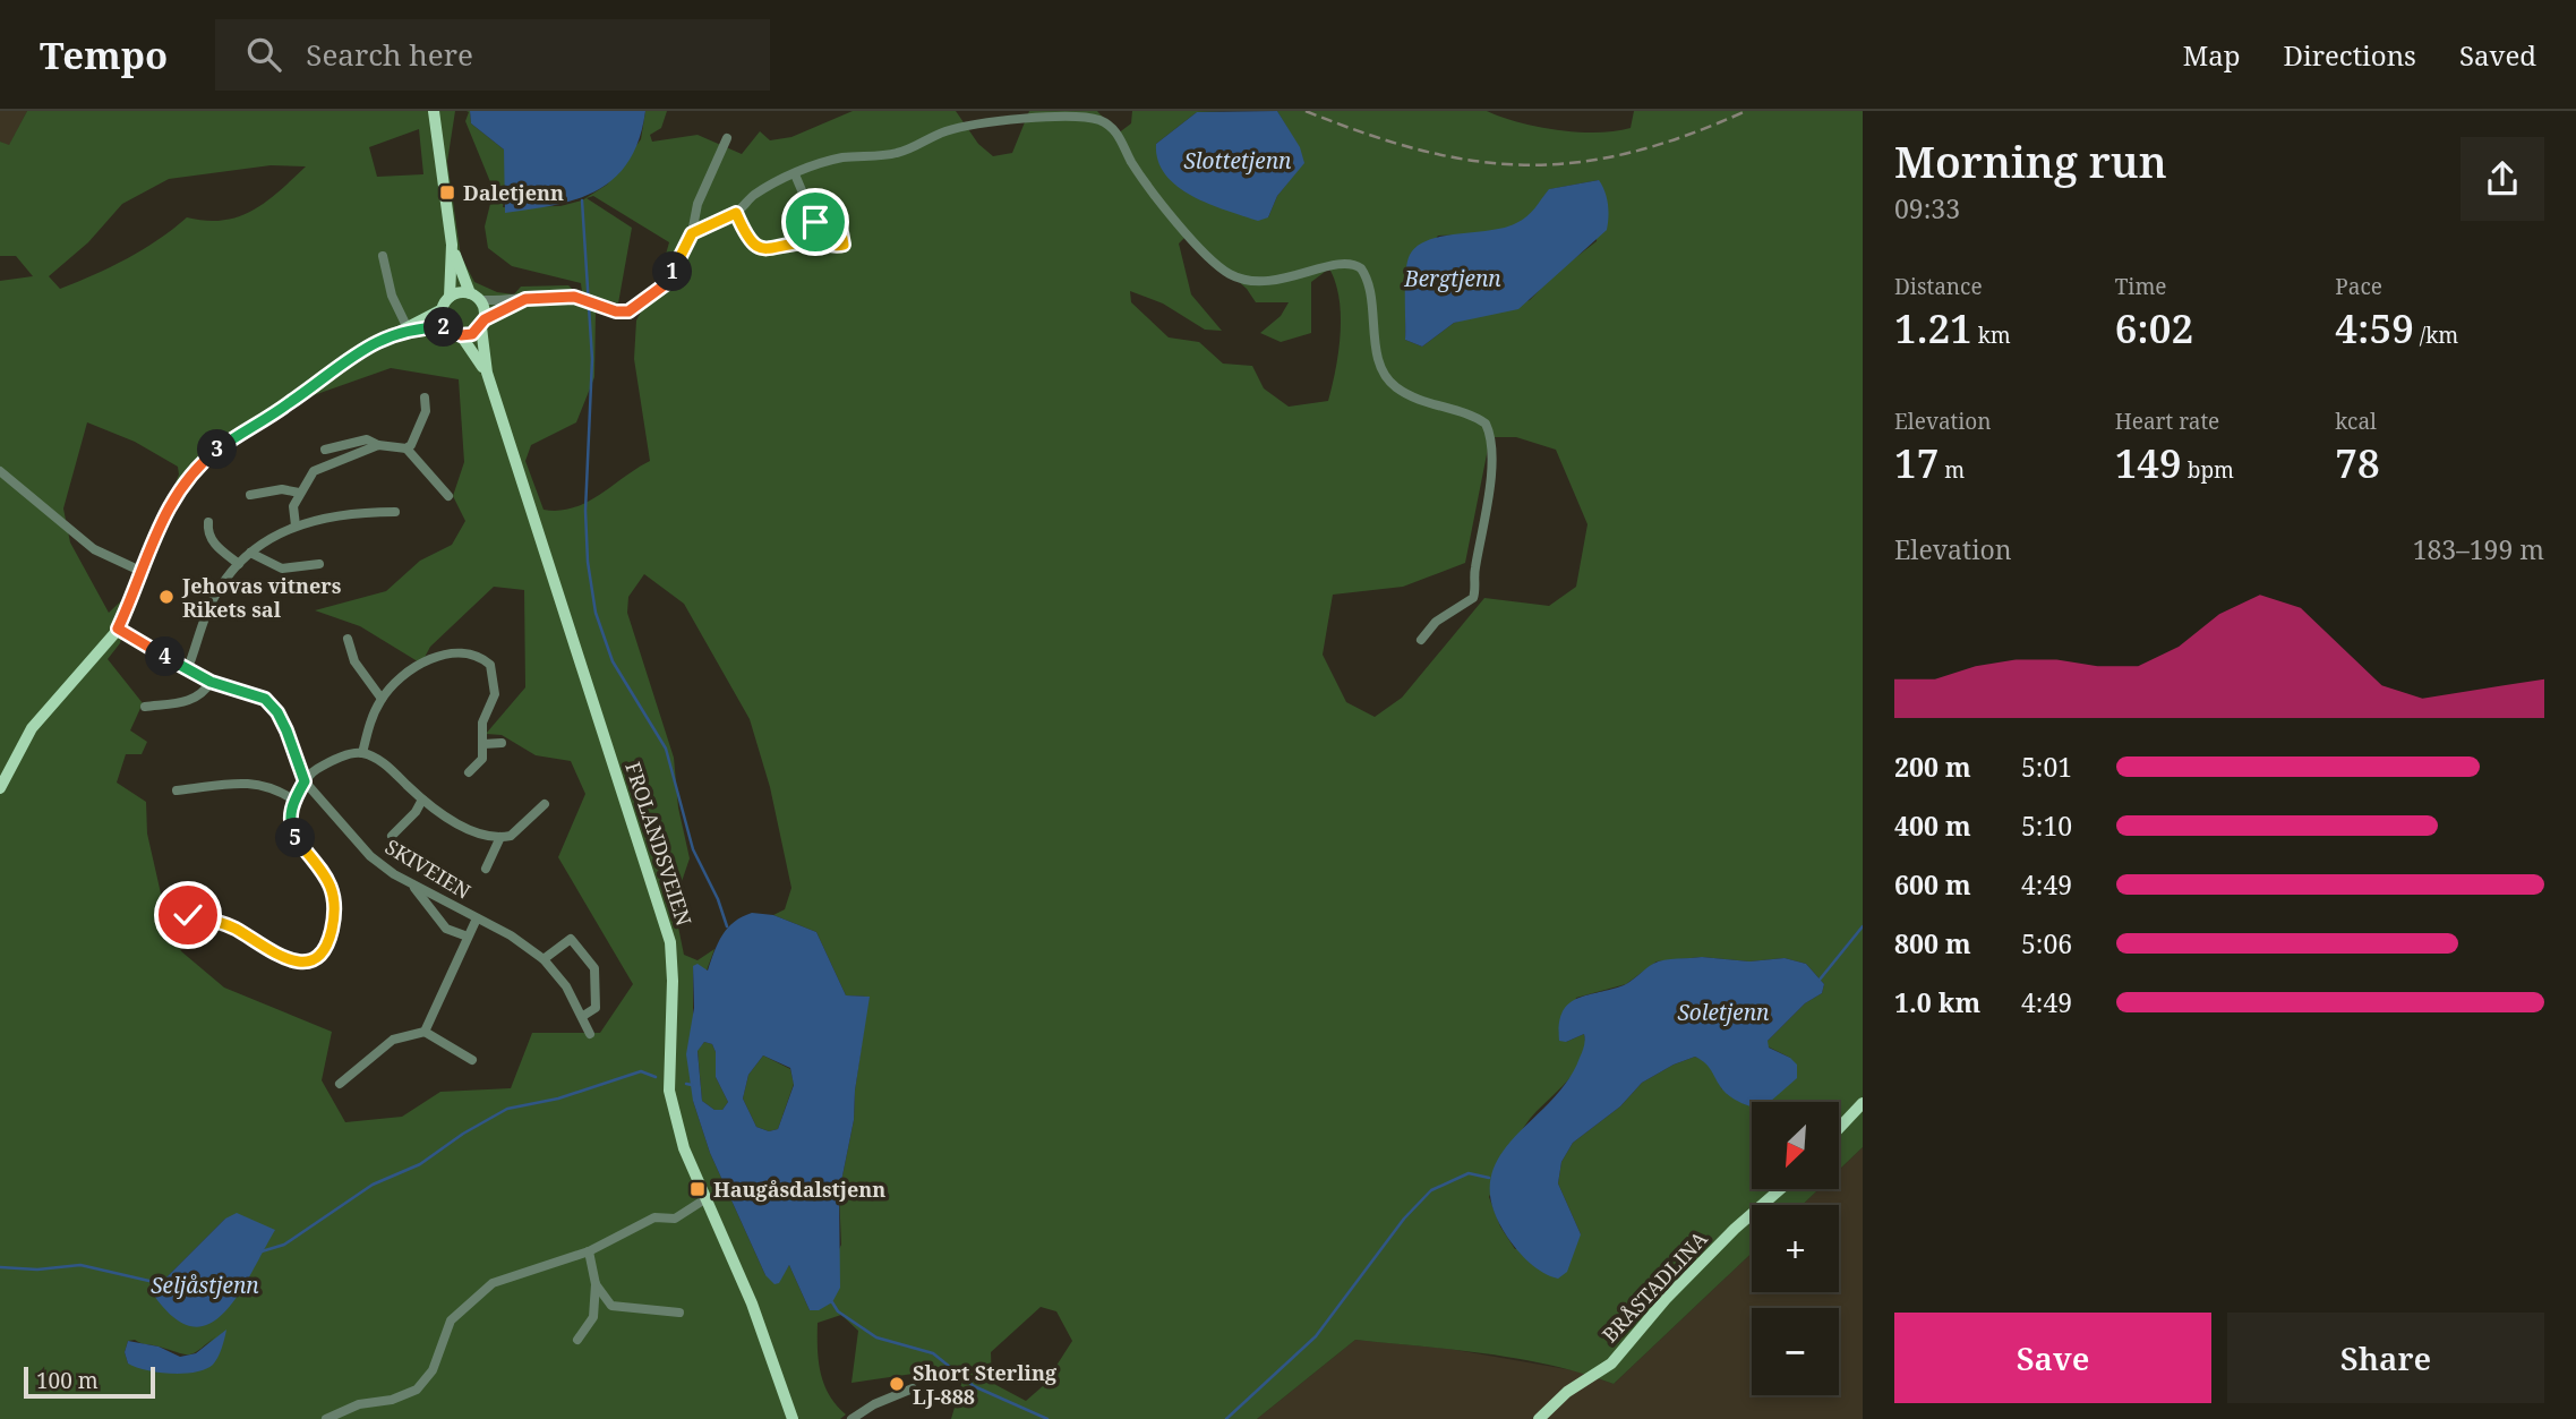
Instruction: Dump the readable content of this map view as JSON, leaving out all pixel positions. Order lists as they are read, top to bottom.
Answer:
{
  "streets": {
    "main road": ["FROLANDSVEIEN", "BRÅSTADLINA"],
    "street": ["SKIVEIEN"]
  },
  "water": [
    "Slottetjenn",
    "Bergtjenn",
    "Soletjenn",
    "Seljåstjenn"
  ],
  "places": {
    "transit": ["Daletjenn", "Haugåsdalstjenn"],
    "other": ["Jehovas vitners Rikets sal", "Short Sterling LJ-888"]
  },
  "scale_bar": "100 m",
  "north": "bottom left",
  "page": {
    "header": "Tempo",
    "search": "Search here",
    "nav": ["Map", "Directions", "Saved"],
    "heading": ["Morning run", "09:33"],
    "stats": [
      ["Distance", "1.21 km"],
      ["Time", "6:02"],
      ["Pace", "4:59 /km"],
      ["Elevation", "17 m"],
      ["Heart rate", "149 bpm"],
      ["kcal", "78"]
    ],
    "pins": [
      "1",
      "2",
      "3",
      "4",
      "5"
    ],
    "chart": ["Elevation", "183–199 m"],
    "list": [
      {
        "name": "200 m",
        "note": "5:01"
      },
      {
        "name": "400 m",
        "note": "5:10"
      },
      {
        "name": "600 m",
        "note": "4:49"
      },
      {
        "name": "800 m",
        "note": "5:06"
      },
      {
        "name": "1.0 km",
        "note": "4:49"
      }
    ],
    "map_buttons": ["+", "−"],
    "buttons": ["Save", "Share"],
    "scale": "100 m"
  }
}
